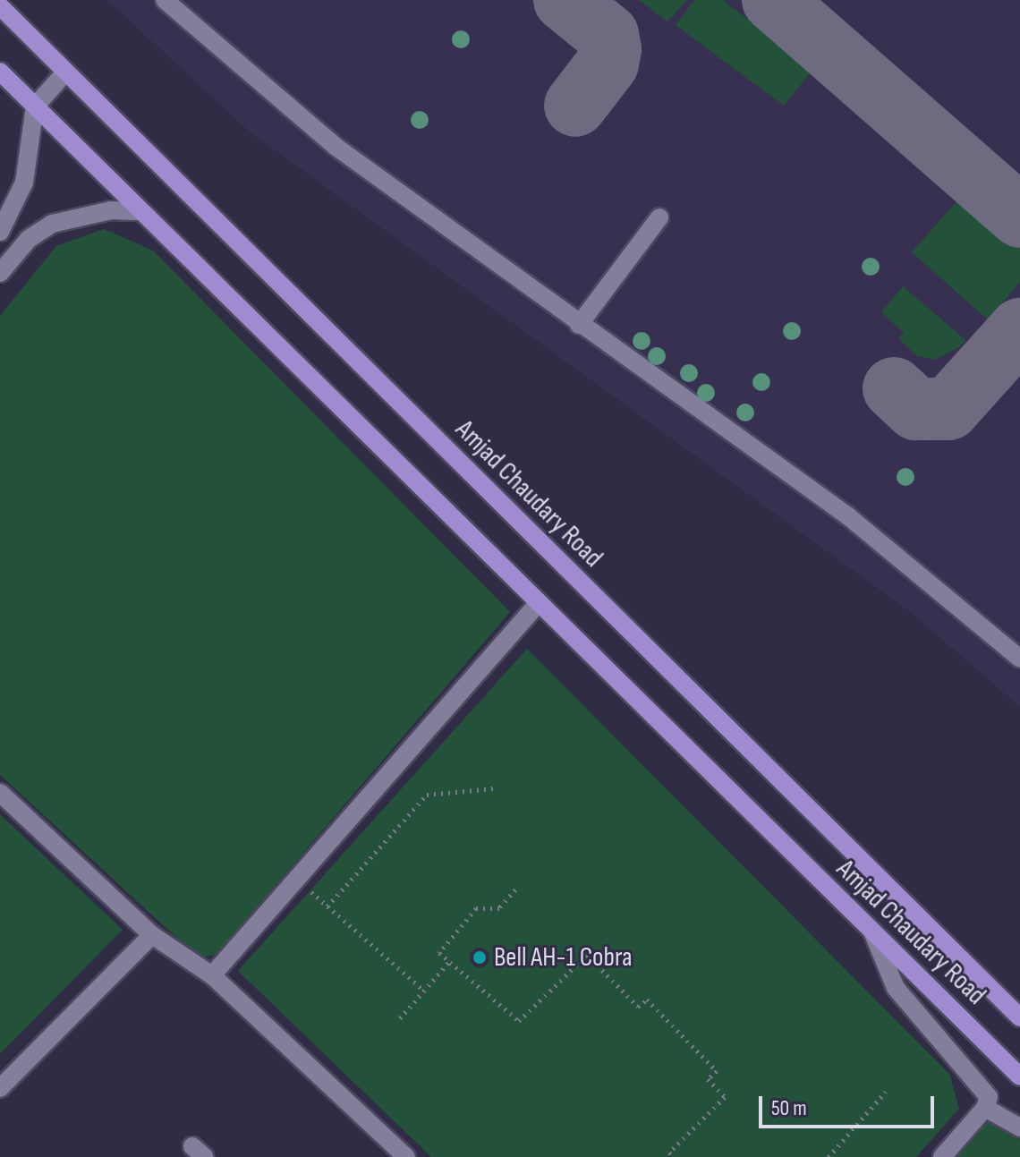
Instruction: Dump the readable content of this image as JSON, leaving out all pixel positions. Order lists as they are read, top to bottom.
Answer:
{
  "streets": {
    "main road": ["Amjad Chaudary Road"]
  },
  "places": ["Bell AH-1 Cobra"],
  "scale_bar": "50 m"
}
